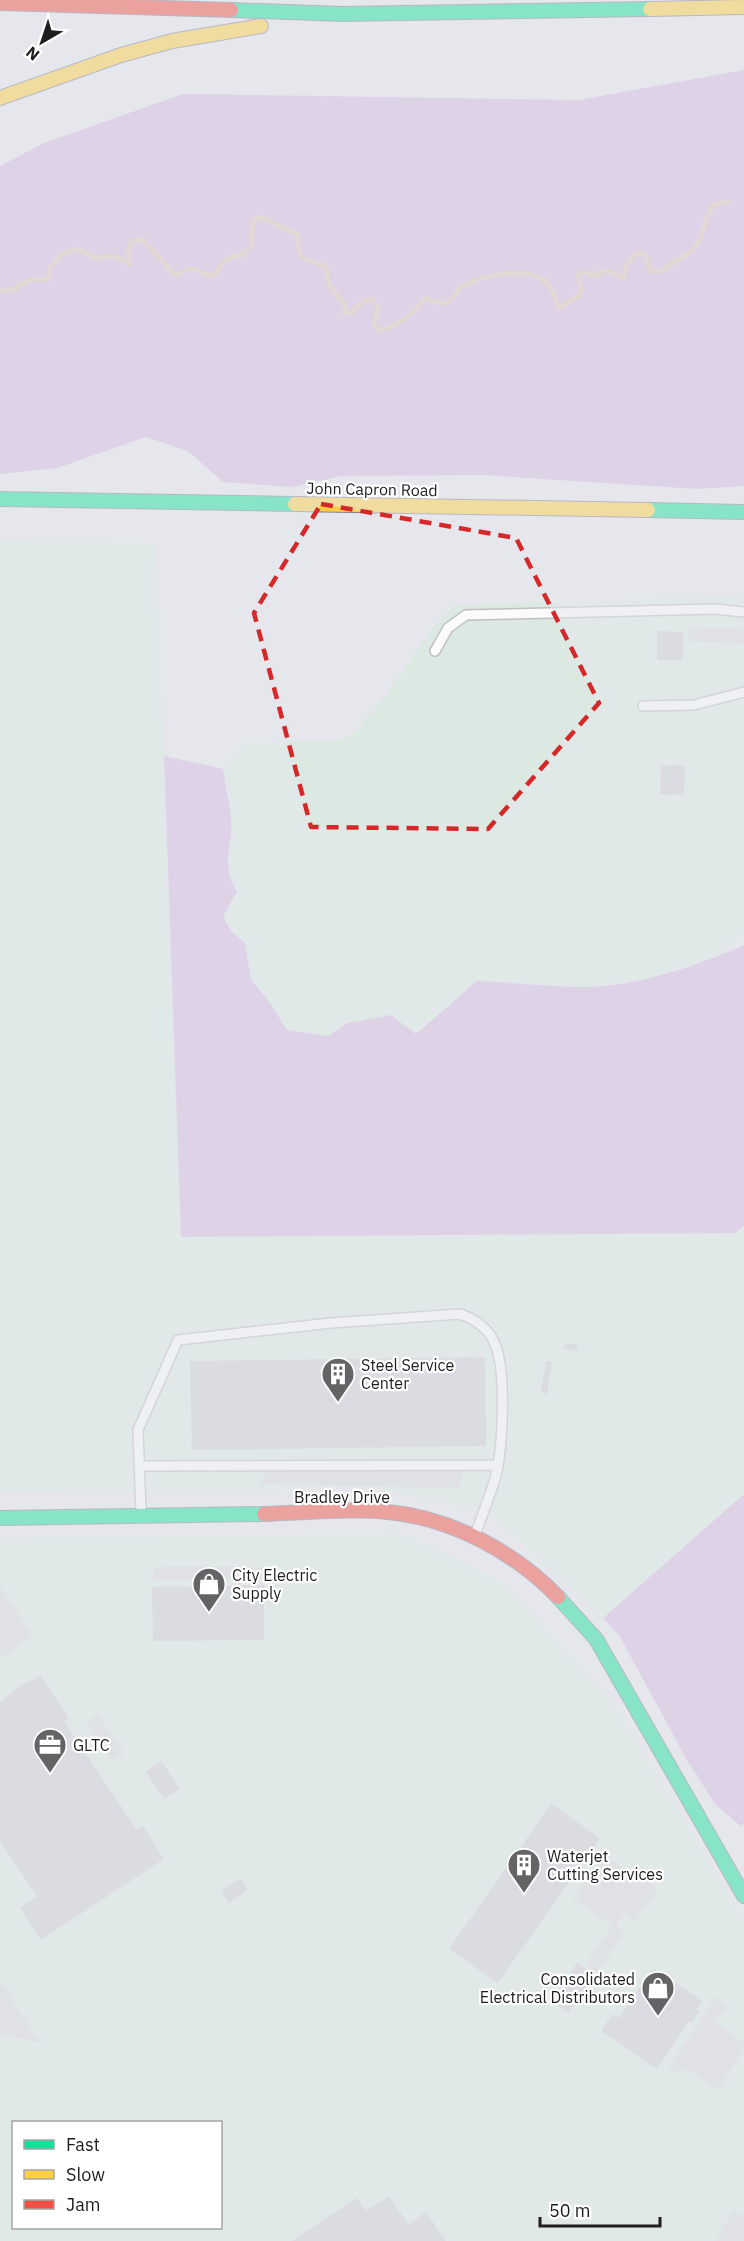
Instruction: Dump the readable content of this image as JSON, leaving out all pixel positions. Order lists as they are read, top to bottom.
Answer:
{
  "streets": {
    "main road": ["John Capron Road", "Bradley Drive"]
  },
  "places": {
    "building": ["Steel Service Center", "Waterjet Cutting Services"],
    "shop": ["City Electric Supply", "Consolidated Electrical Distributors"],
    "office": ["GLTC"]
  },
  "legend": ["Fast", "Slow", "Jam"],
  "scale_bar": "50 m",
  "north": "bottom left"
}
